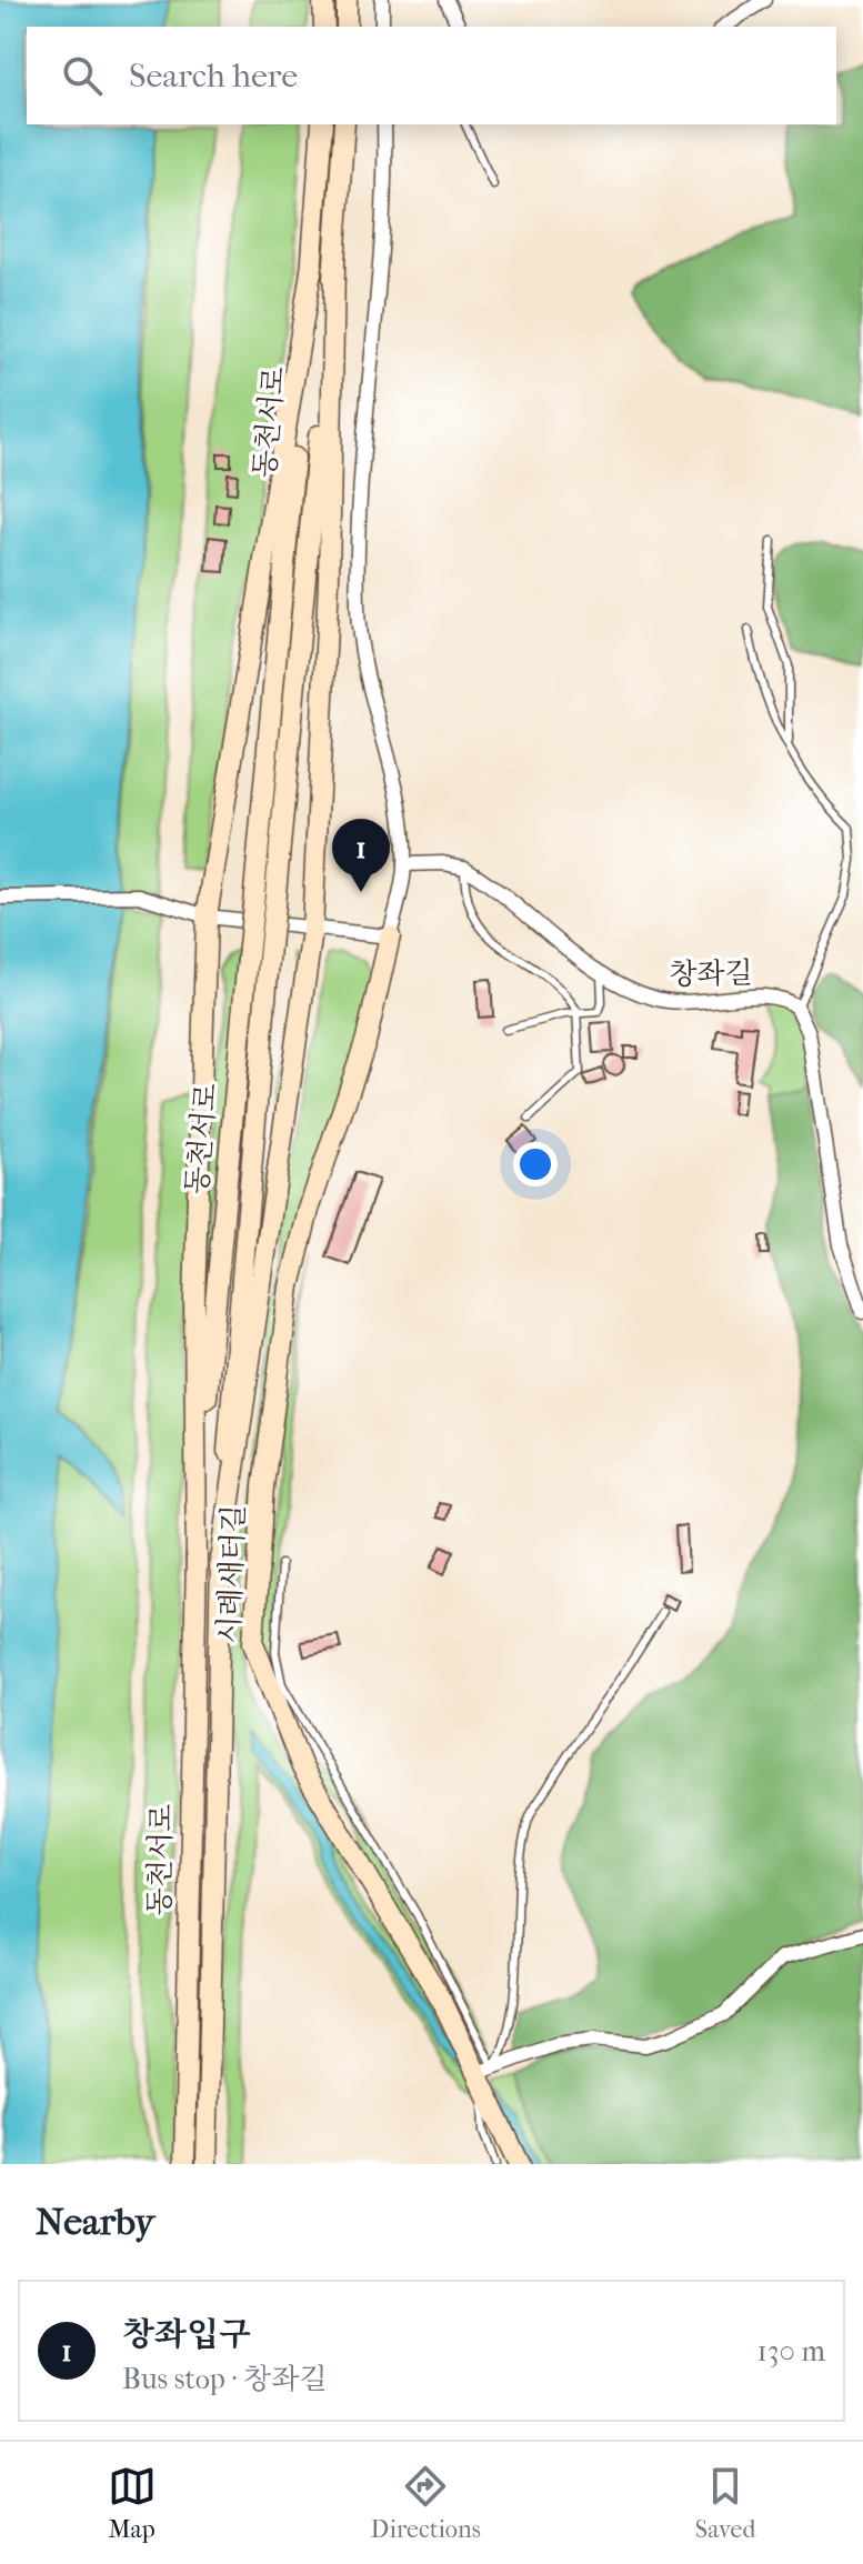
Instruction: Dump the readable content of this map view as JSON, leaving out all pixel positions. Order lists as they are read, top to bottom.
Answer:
{
  "streets": {
    "main road": ["동천서로", "시례새터길"],
    "street": ["창좌길"]
  },
  "page": {
    "search": "Search here",
    "pins": "1",
    "heading": "Nearby",
    "list": [
      {
        "mark": "1",
        "name": "창좌입구",
        "note": "Bus stop · 창좌길",
        "value": "130 m"
      }
    ],
    "nav": ["Map", "Directions", "Saved"]
  }
}
